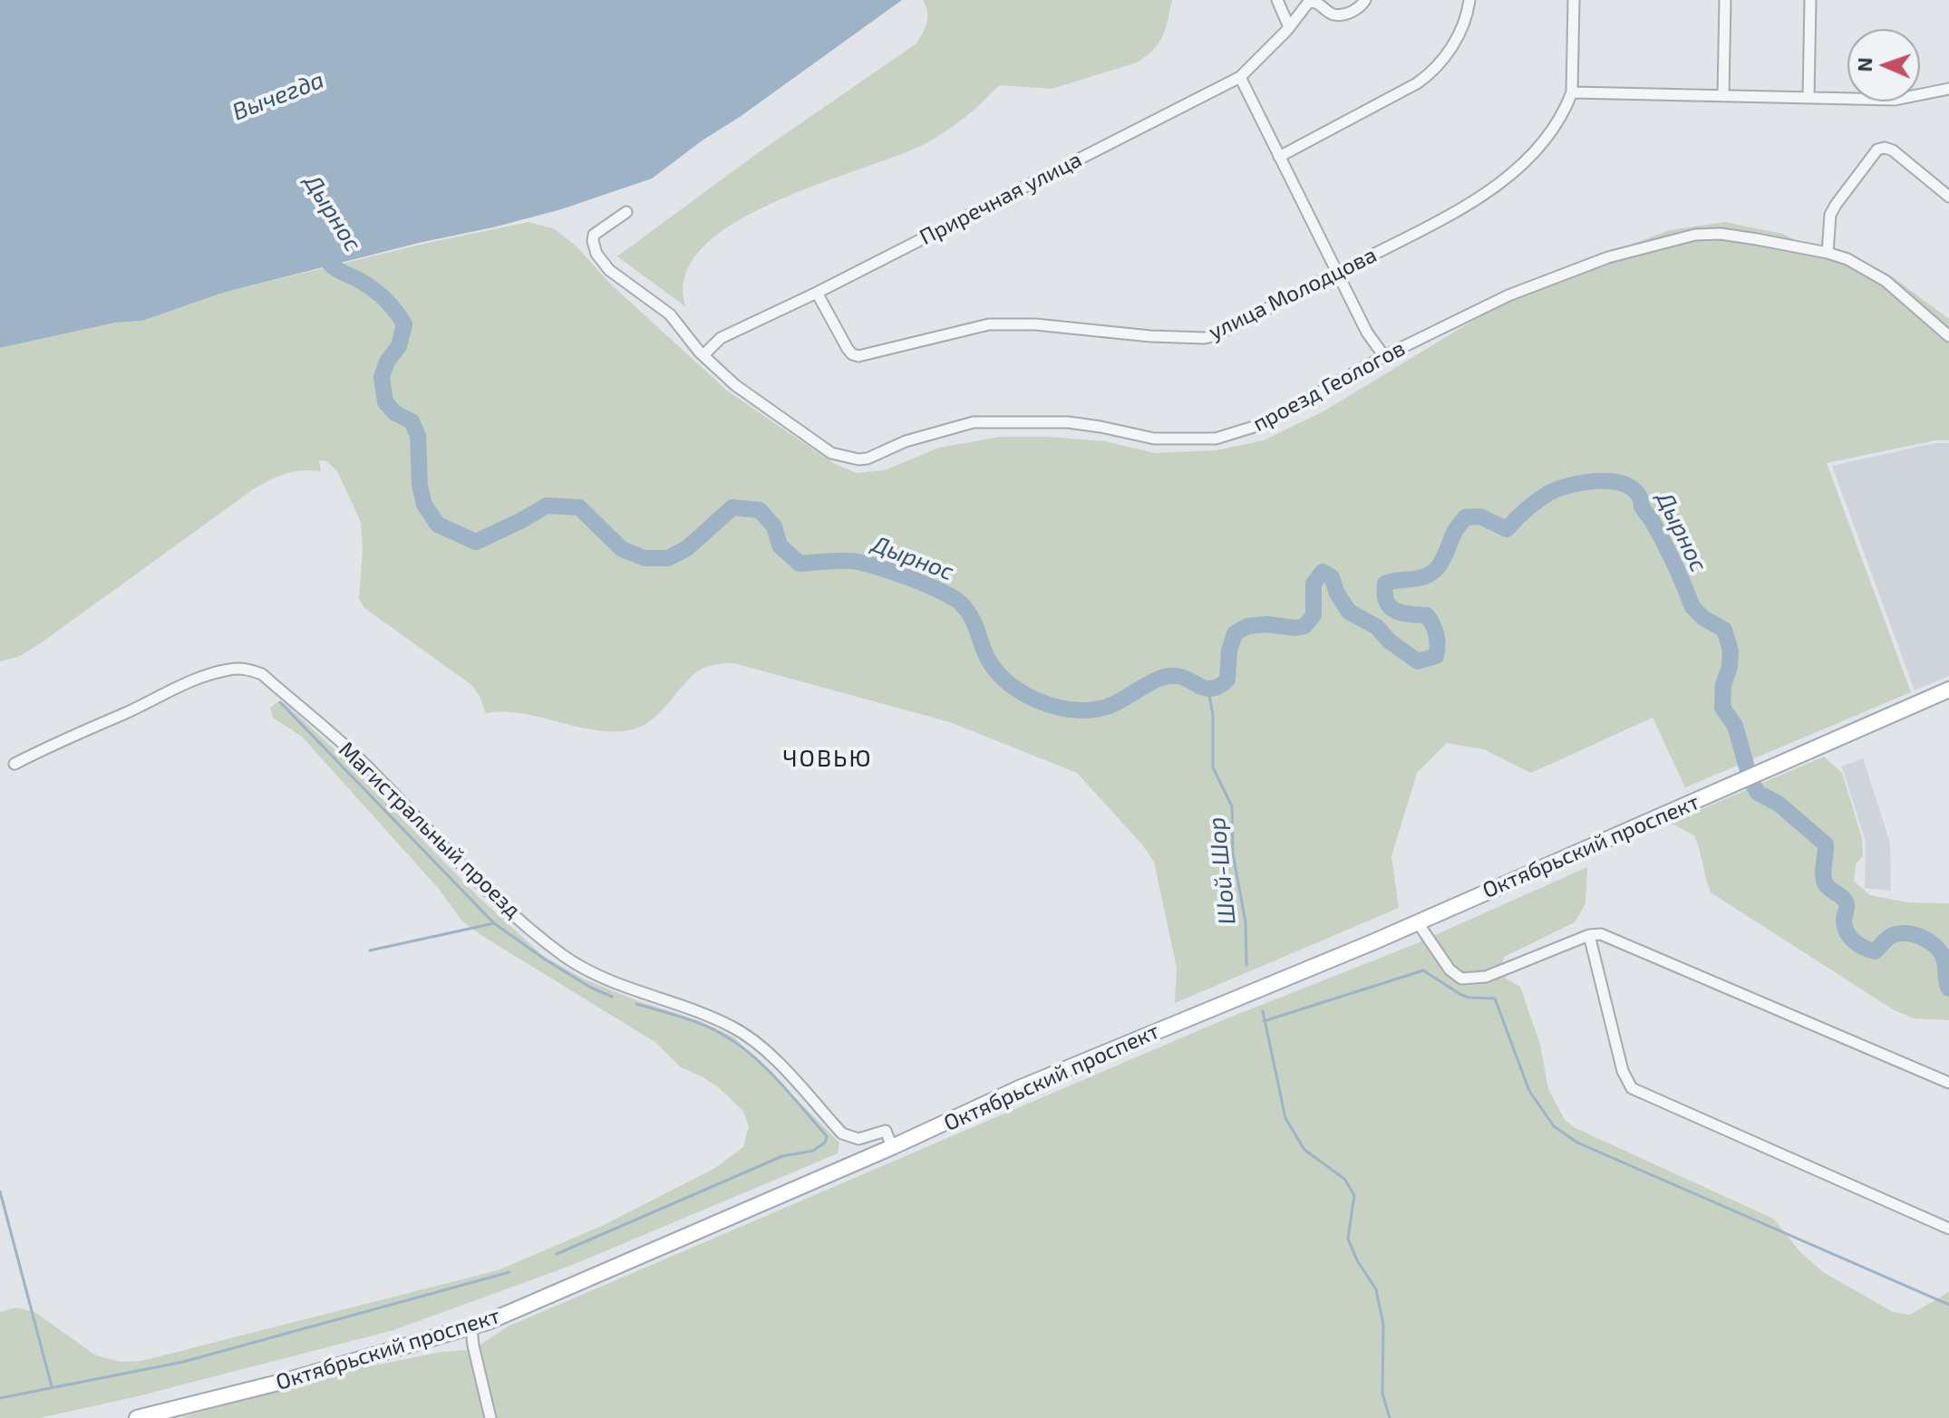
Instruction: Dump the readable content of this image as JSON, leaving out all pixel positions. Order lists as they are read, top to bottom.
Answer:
{
  "streets": {
    "main road": ["Октябрьский проспект"],
    "street": [
      "Приречная улица",
      "улица Молодцова",
      "проезд Геологов",
      "Магистральный проезд"
    ]
  },
  "crossings": [
    ["Приречная улица", "улица Молодцова"],
    ["Приречная улица", "проезд Геологов"],
    ["Магистральный проезд", "Октябрьский проспект"]
  ],
  "districts": ["ЧОВЬЮ"],
  "water": ["Вычегда", "Дырнос", "Шой-Шор"],
  "north": "left"
}
